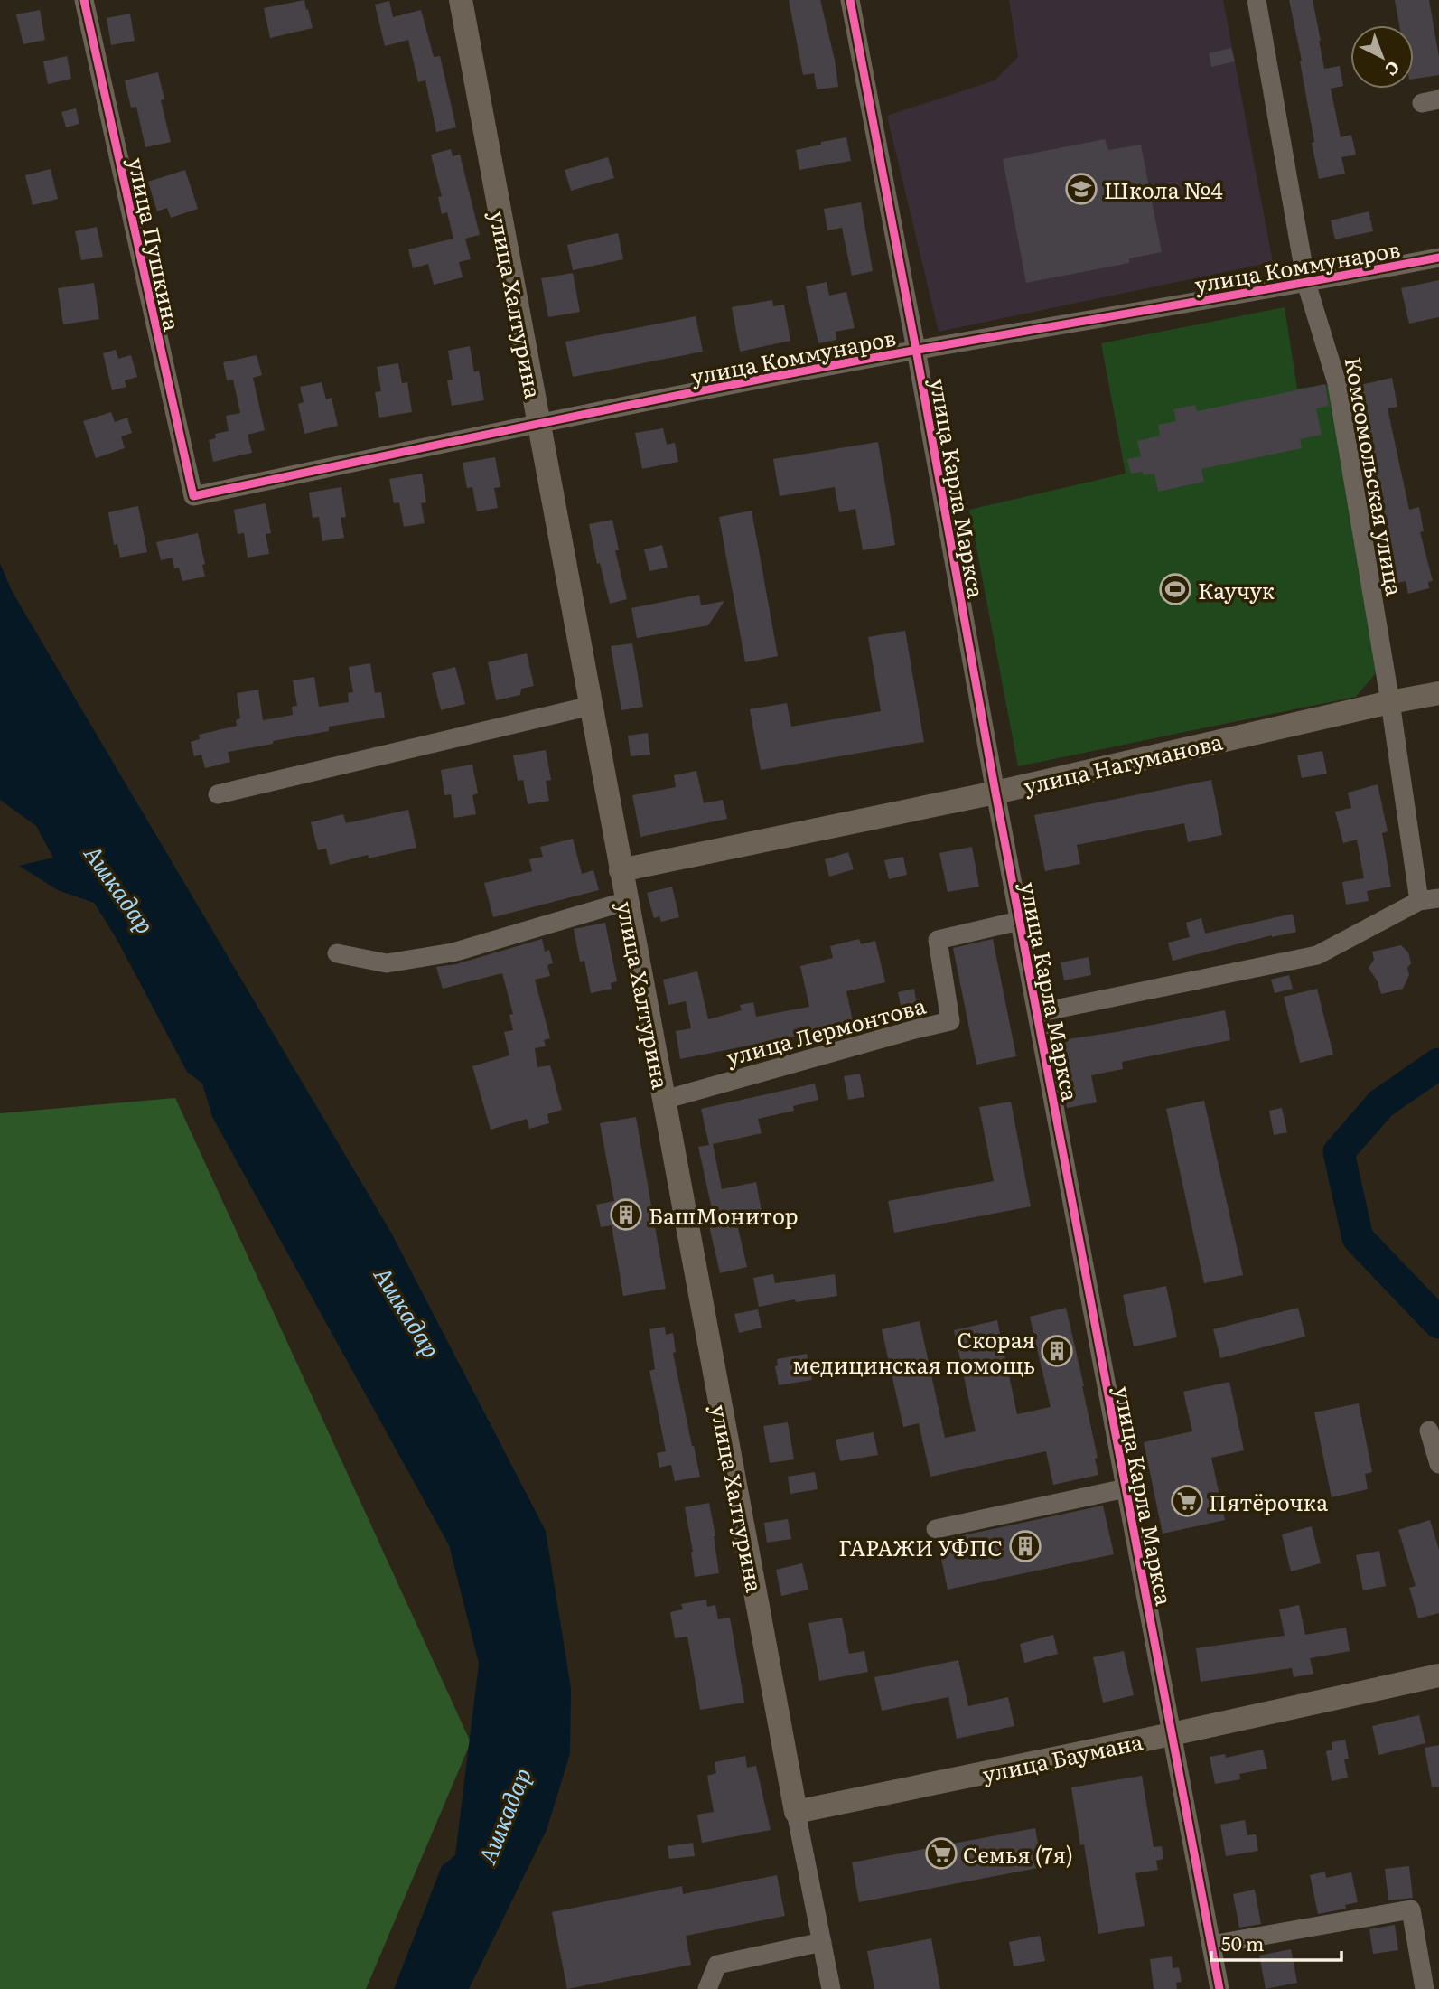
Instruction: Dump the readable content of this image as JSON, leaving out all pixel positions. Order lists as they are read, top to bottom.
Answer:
{
  "streets": {
    "main road": ["улица Халтурина", "улица Нагуманова", "улица Баумана"],
    "street": [
      "улица Пушкина",
      "улица Коммунаров",
      "Комсомольская улица",
      "улица Карла Маркса",
      "улица Лермонтова"
    ]
  },
  "crossings": [
    ["улица Пушкина", "улица Коммунаров"],
    ["улица Коммунаров", "улица Халтурина"],
    ["улица Коммунаров", "Комсомольская улица"],
    ["улица Коммунаров", "улица Карла Маркса"],
    ["улица Халтурина", "улица Нагуманова"],
    ["улица Халтурина", "улица Лермонтова"],
    ["улица Халтурина", "улица Баумана"],
    ["Комсомольская улица", "улица Нагуманова"],
    ["улица Карла Маркса", "улица Нагуманова"],
    ["улица Карла Маркса", "улица Лермонтова"],
    ["улица Карла Маркса", "улица Баумана"]
  ],
  "water": ["Ашкадар"],
  "places": {
    "school or university": ["Школа №4"],
    "sports": ["Каучук"],
    "building": ["БашМонитор", "Скорая медицинская помощь", "ГАРАЖИ УФПС"],
    "supermarket": ["Пятёрочка", "Семья (7я)"]
  },
  "scale_bar": "50 m",
  "north": "bottom right"
}
